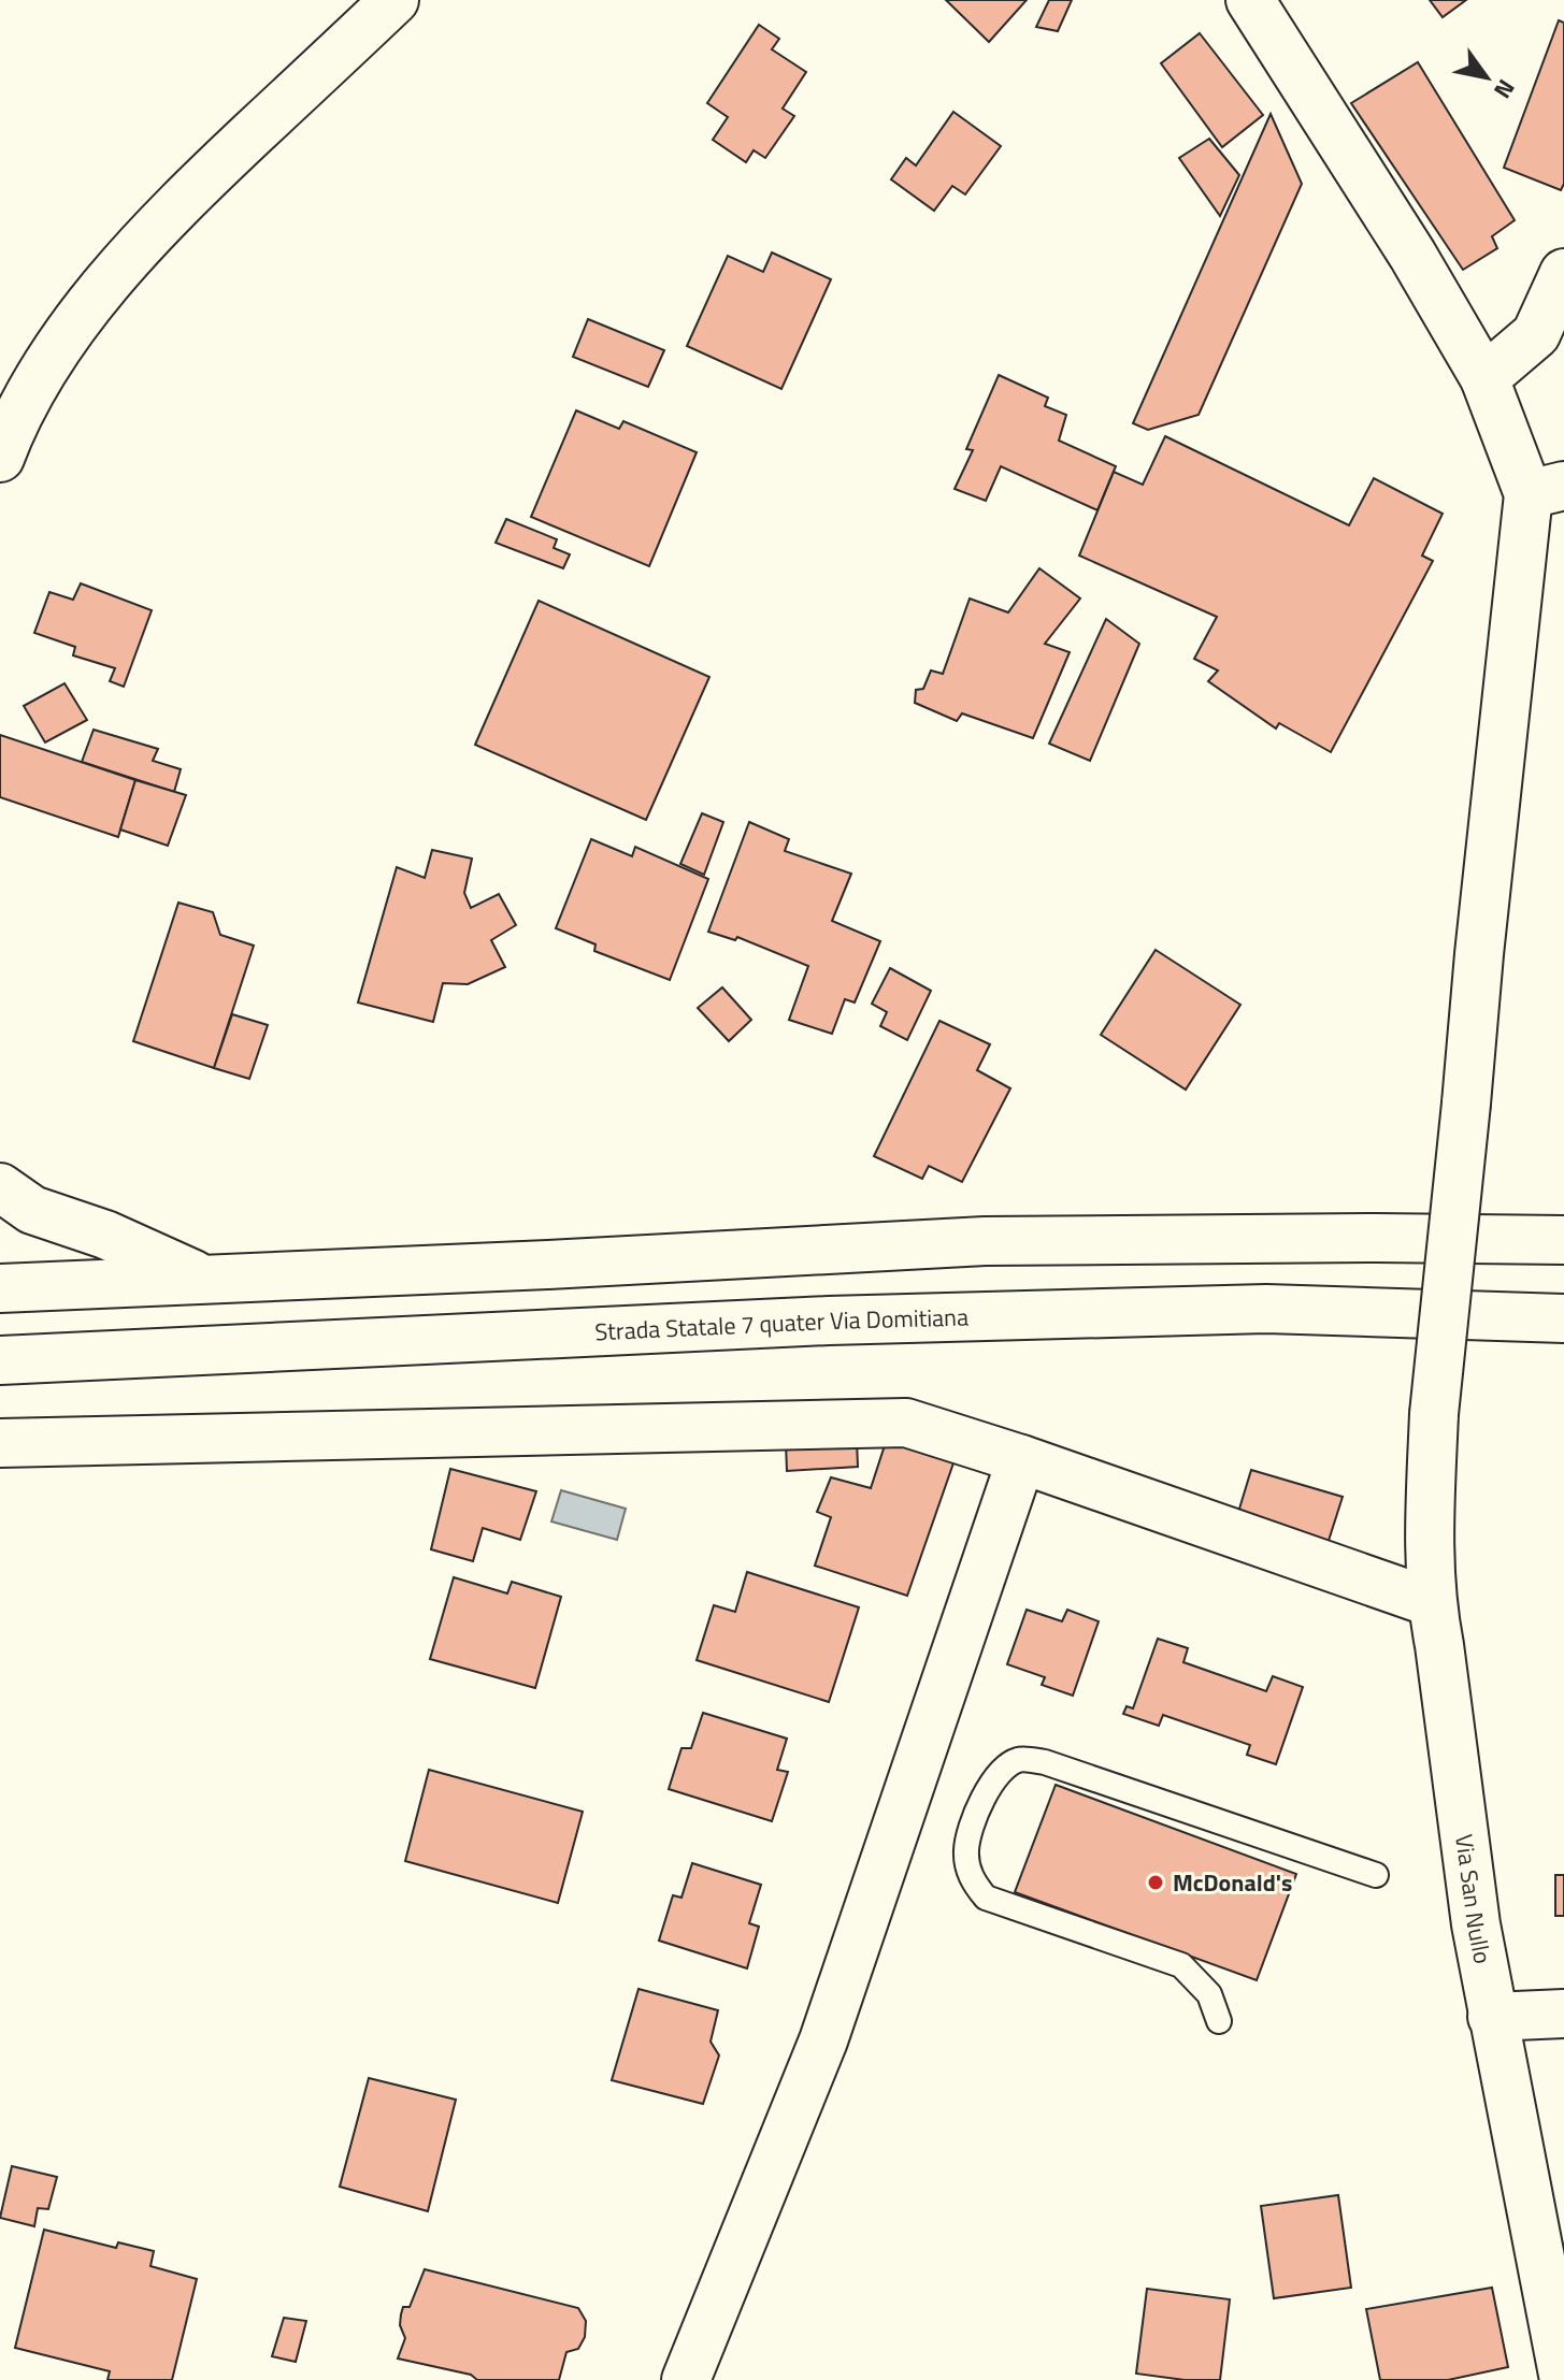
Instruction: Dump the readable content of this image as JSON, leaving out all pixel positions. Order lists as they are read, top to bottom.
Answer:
{
  "streets": {
    "main road": ["Strada Statale 7 quater Via Domitiana", "Via San Nullo"]
  },
  "places": ["McDonald's"],
  "north": "bottom right"
}
